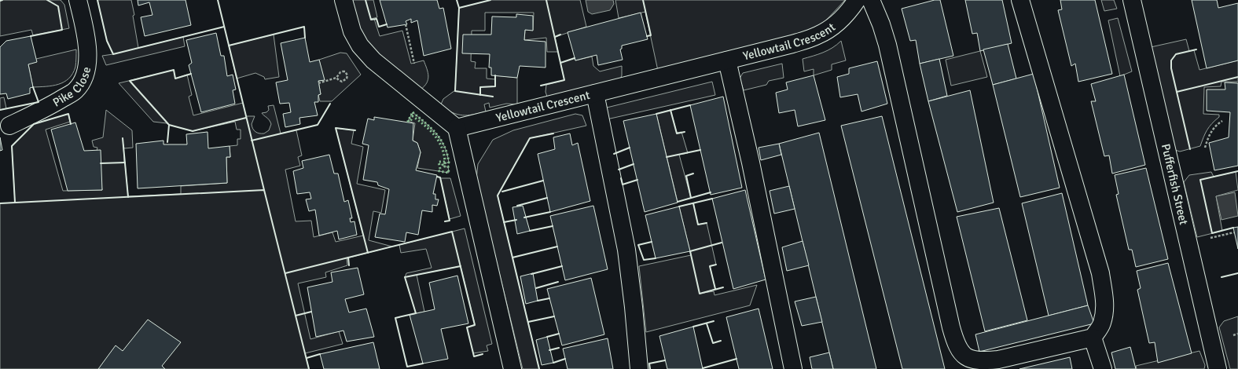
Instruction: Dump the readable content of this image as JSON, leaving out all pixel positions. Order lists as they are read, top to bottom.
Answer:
{
  "streets": {
    "street": ["Yellowtail Crescent", "Pike Close", "Pufferfish Street"]
  }
}
